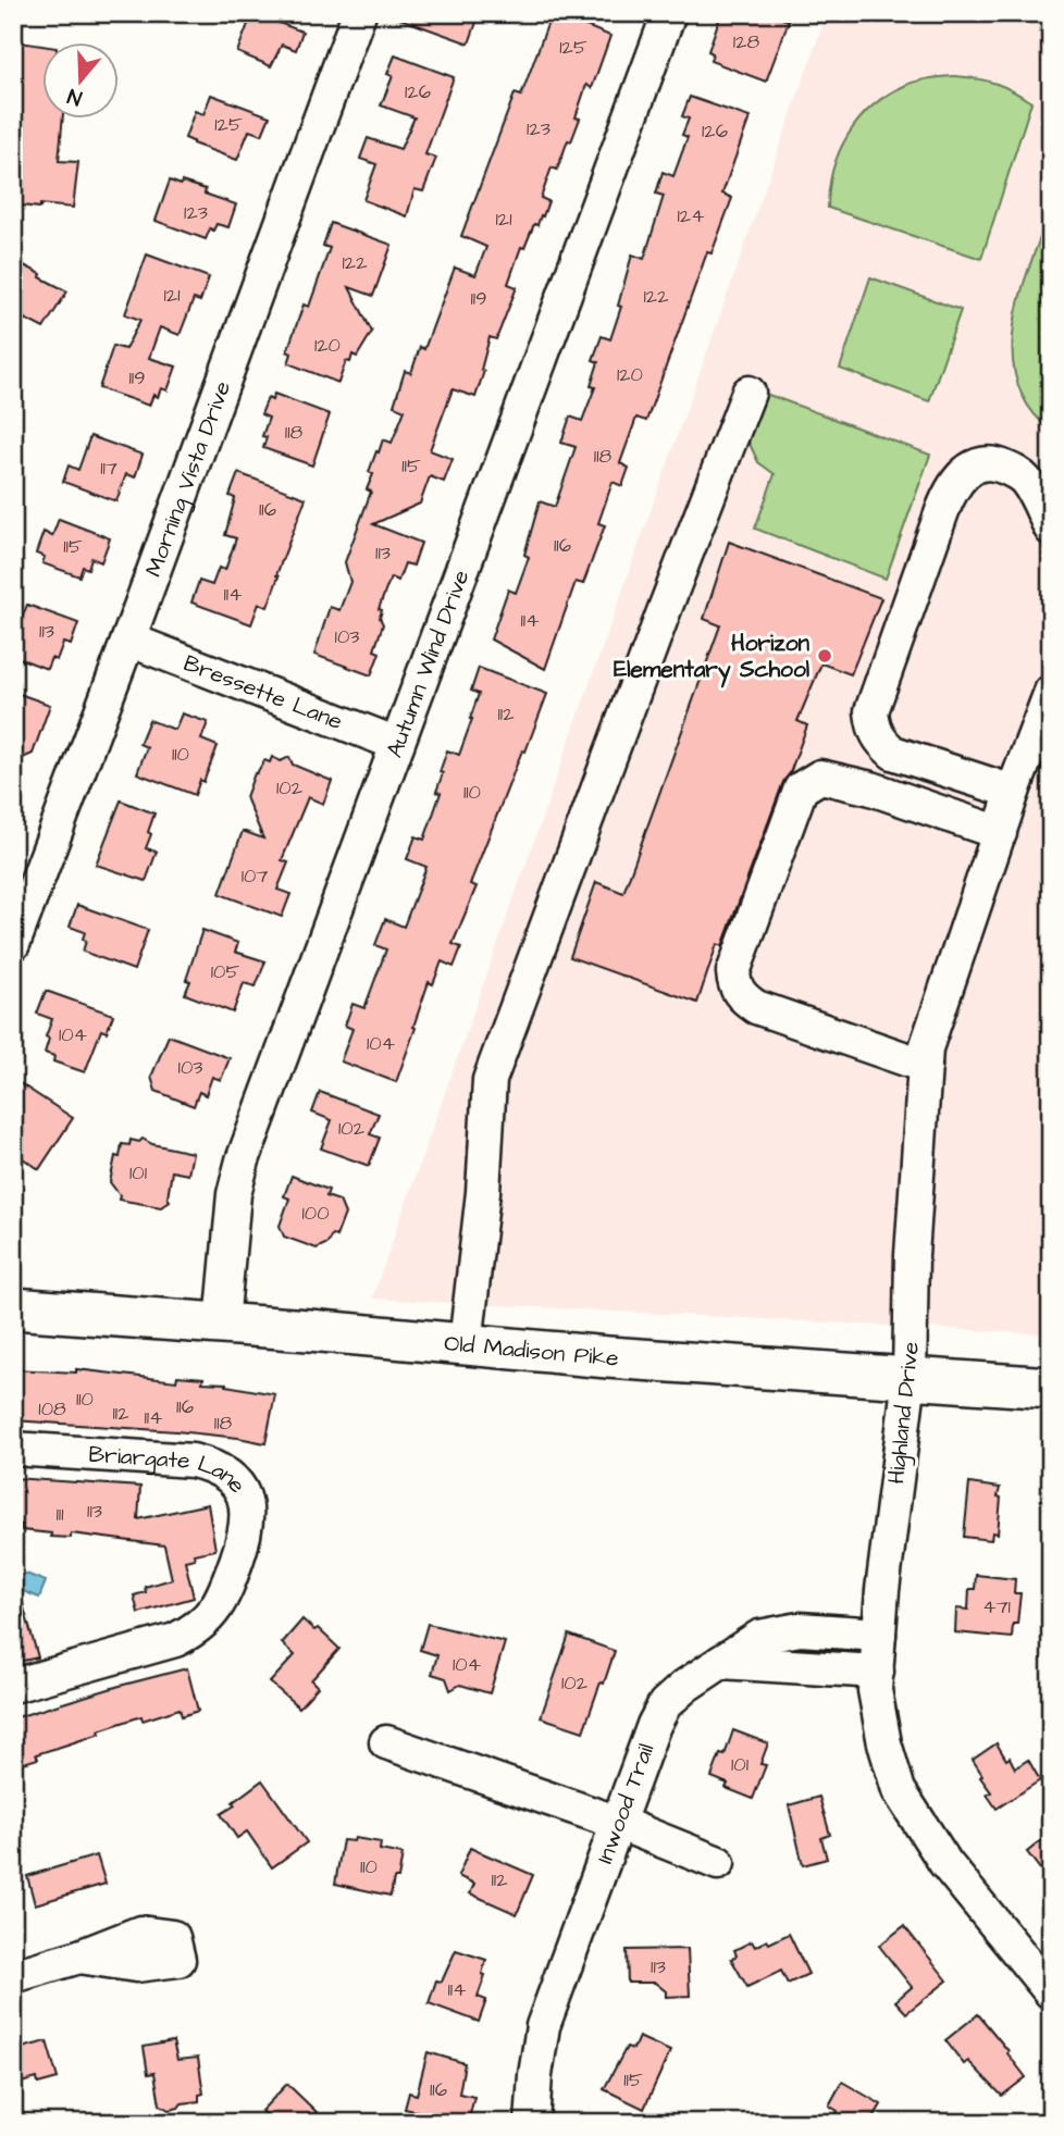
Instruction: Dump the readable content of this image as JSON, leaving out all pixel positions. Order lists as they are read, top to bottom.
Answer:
{
  "streets": {
    "main road": ["Old Madison Pike"],
    "street": [
      "Morning Vista Drive",
      "Autumn Wind Drive",
      "Bressette Lane",
      "Highland Drive",
      "Briargate Lane",
      "Inwood Trail"
    ]
  },
  "crossings": [
    ["Morning Vista Drive", "Bressette Lane"],
    ["Autumn Wind Drive", "Bressette Lane"],
    ["Autumn Wind Drive", "Old Madison Pike"],
    ["Old Madison Pike", "Highland Drive"],
    ["Highland Drive", "Inwood Trail"]
  ],
  "places": ["Horizon Elementary School"],
  "house_numbers": [
    "128",
    "125",
    "126",
    "125",
    "123",
    "126",
    "123",
    "124",
    "121",
    "122",
    "121",
    "122",
    "119",
    "120",
    "120",
    "119",
    "118",
    "118",
    "115",
    "117",
    "116",
    "116",
    "115",
    "113",
    "114",
    "114",
    "113",
    "103",
    "112",
    "110",
    "102",
    "110",
    "107",
    "105",
    "104",
    "104",
    "103",
    "102",
    "101",
    "100",
    "110",
    "116",
    "108",
    "112",
    "114",
    "118",
    "113",
    "111",
    "471",
    "104",
    "102",
    "101",
    "110",
    "112",
    "113",
    "114",
    "115",
    "116"
  ],
  "north": "bottom"
}
